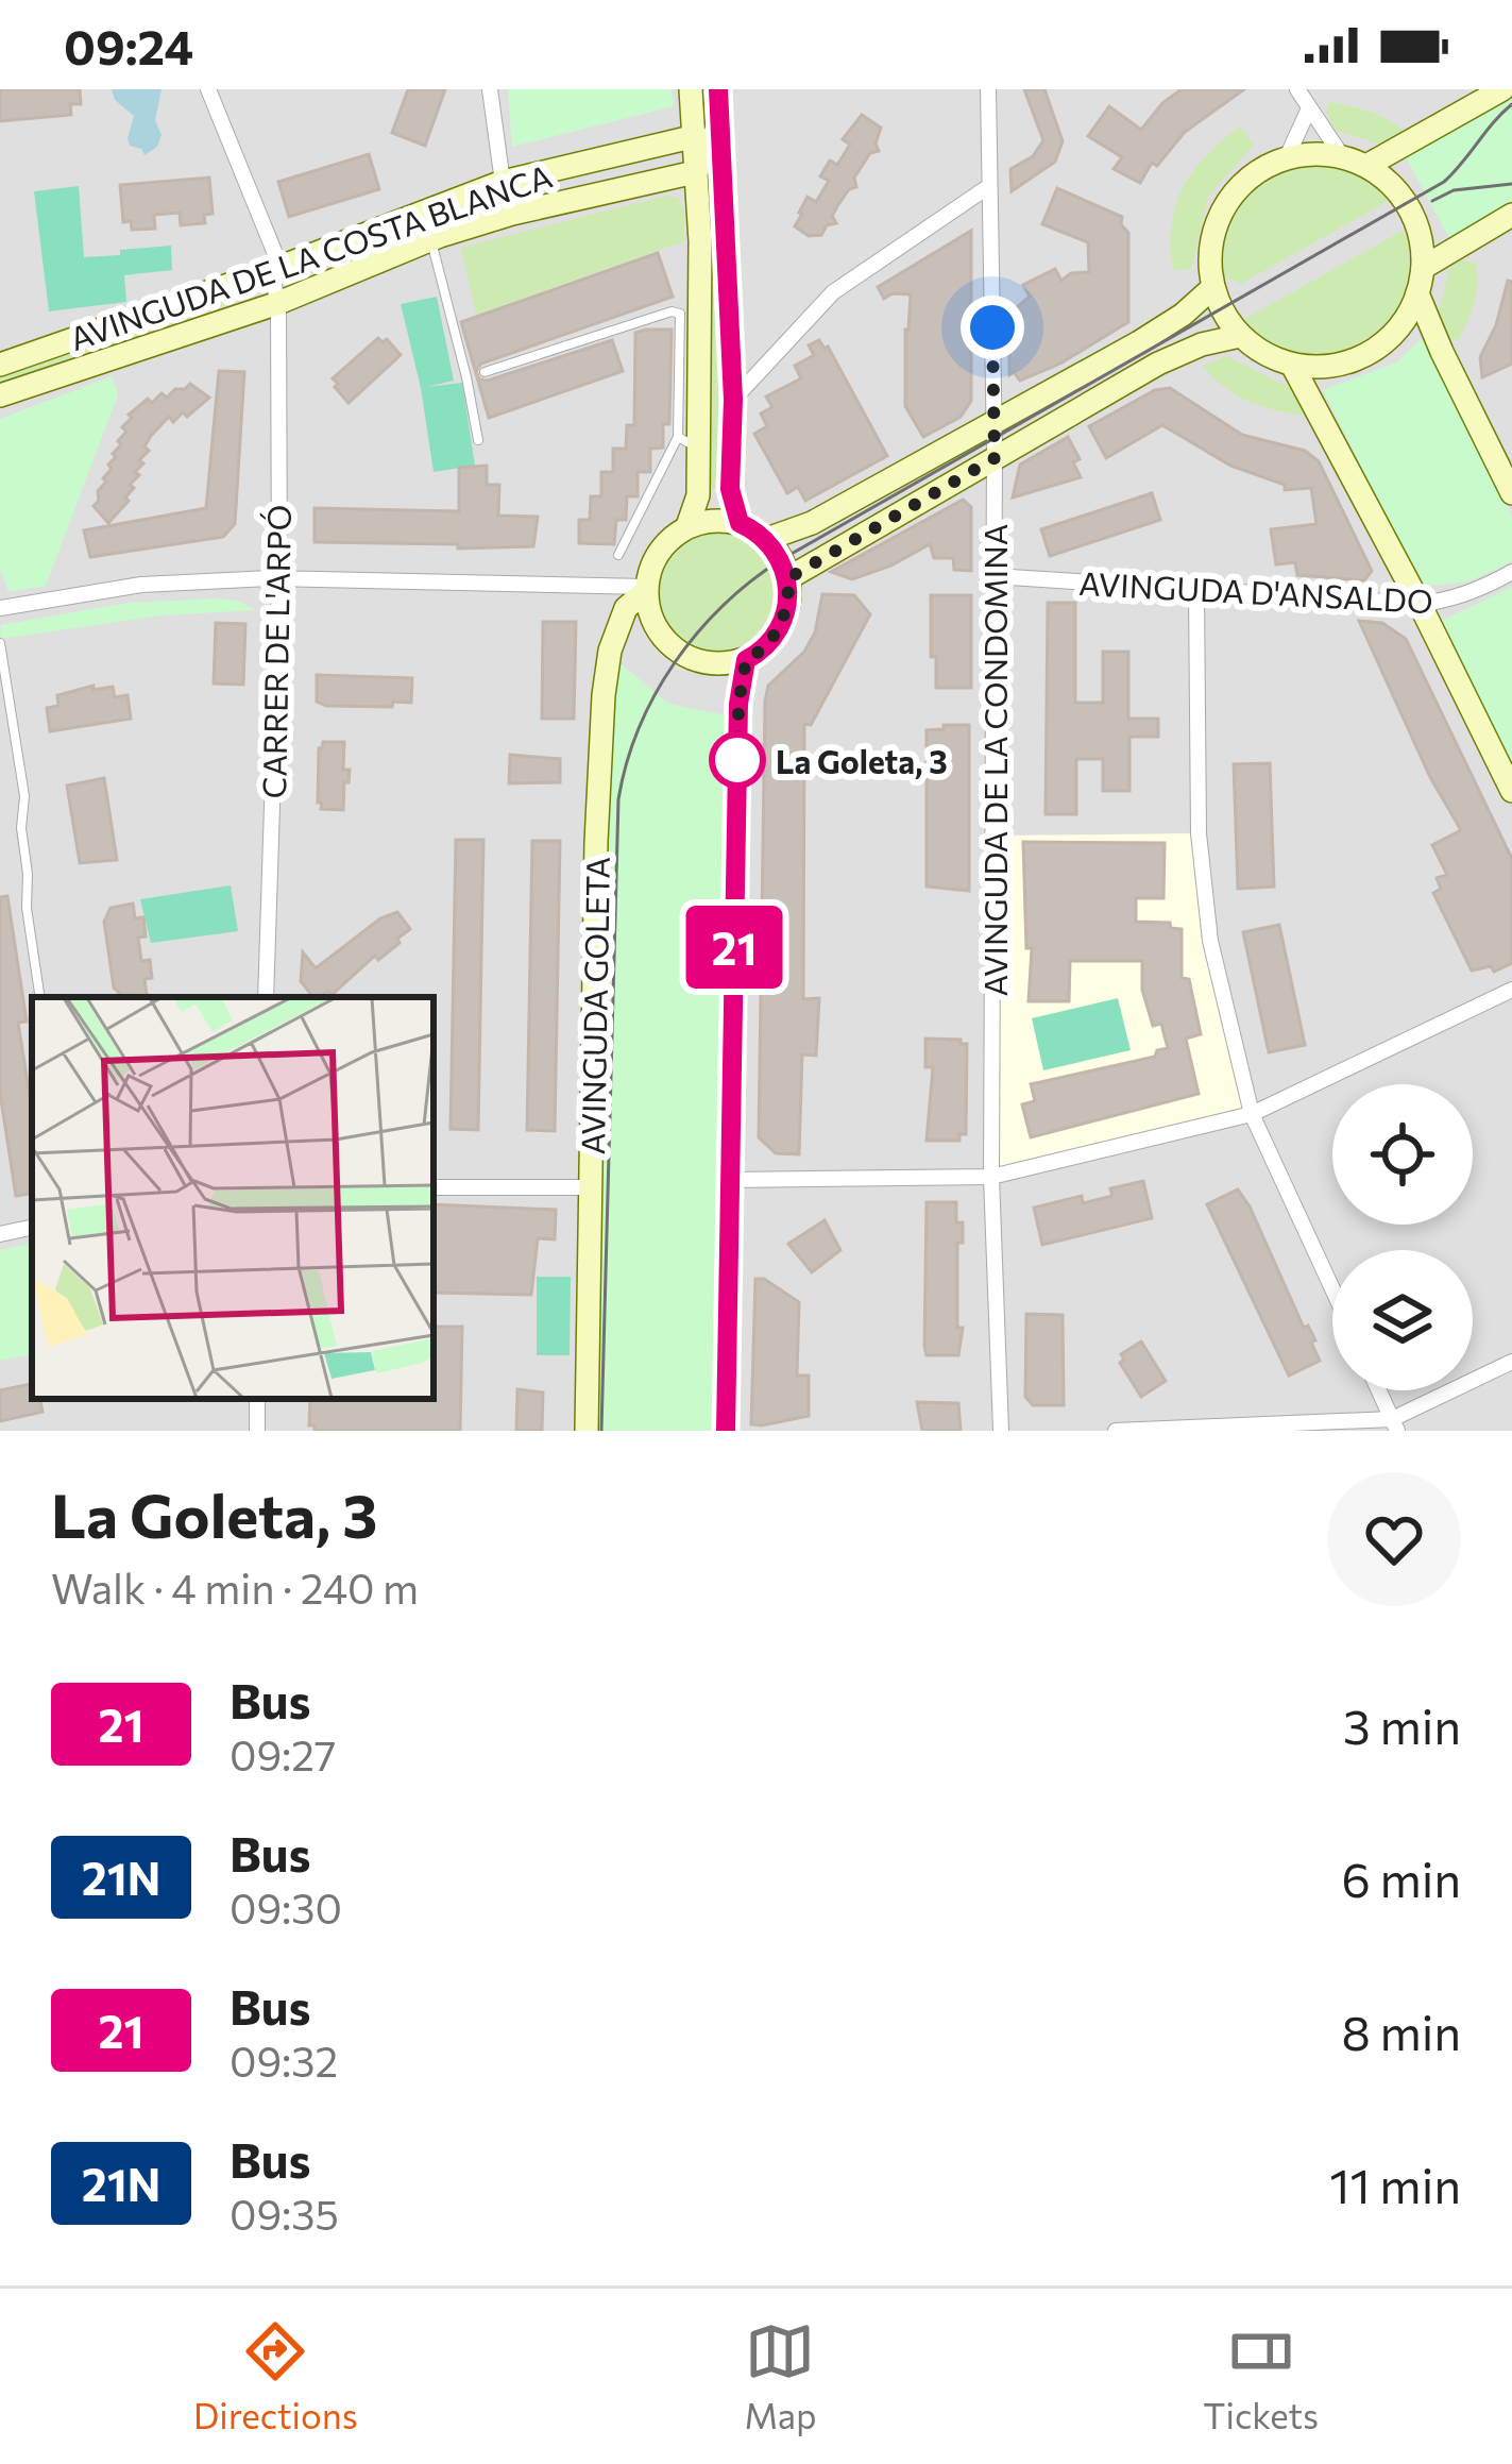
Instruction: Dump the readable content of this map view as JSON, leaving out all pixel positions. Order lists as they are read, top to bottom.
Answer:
{
  "streets": {
    "street": [
      "AVINGUDA DE LA COSTA BLANCA",
      "AVINGUDA D'ANSALDO",
      "CARRER DE L'ARPÓ",
      "AVINGUDA DE LA CONDOMINA",
      "AVINGUDA GOLETA"
    ]
  },
  "crossings": [
    ["AVINGUDA DE LA COSTA BLANCA", "CARRER DE L'ARPÓ"],
    ["AVINGUDA D'ANSALDO", "AVINGUDA DE LA CONDOMINA"]
  ],
  "places": ["La Goleta, 3"],
  "lines": ["bus line 21"],
  "page": {
    "status": "09:24",
    "on_map": "21",
    "heading": ["La Goleta, 3", "Walk · 4 min · 240 m"],
    "list": [
      {
        "mark": "21",
        "name": "Bus",
        "note": "09:27",
        "value": "3 min"
      },
      {
        "mark": "21N",
        "name": "Bus",
        "note": "09:30",
        "value": "6 min"
      },
      {
        "mark": "21",
        "name": "Bus",
        "note": "09:32",
        "value": "8 min"
      },
      {
        "mark": "21N",
        "name": "Bus",
        "note": "09:35",
        "value": "11 min"
      }
    ],
    "tabs": ["Directions", "Map", "Tickets"]
  }
}
